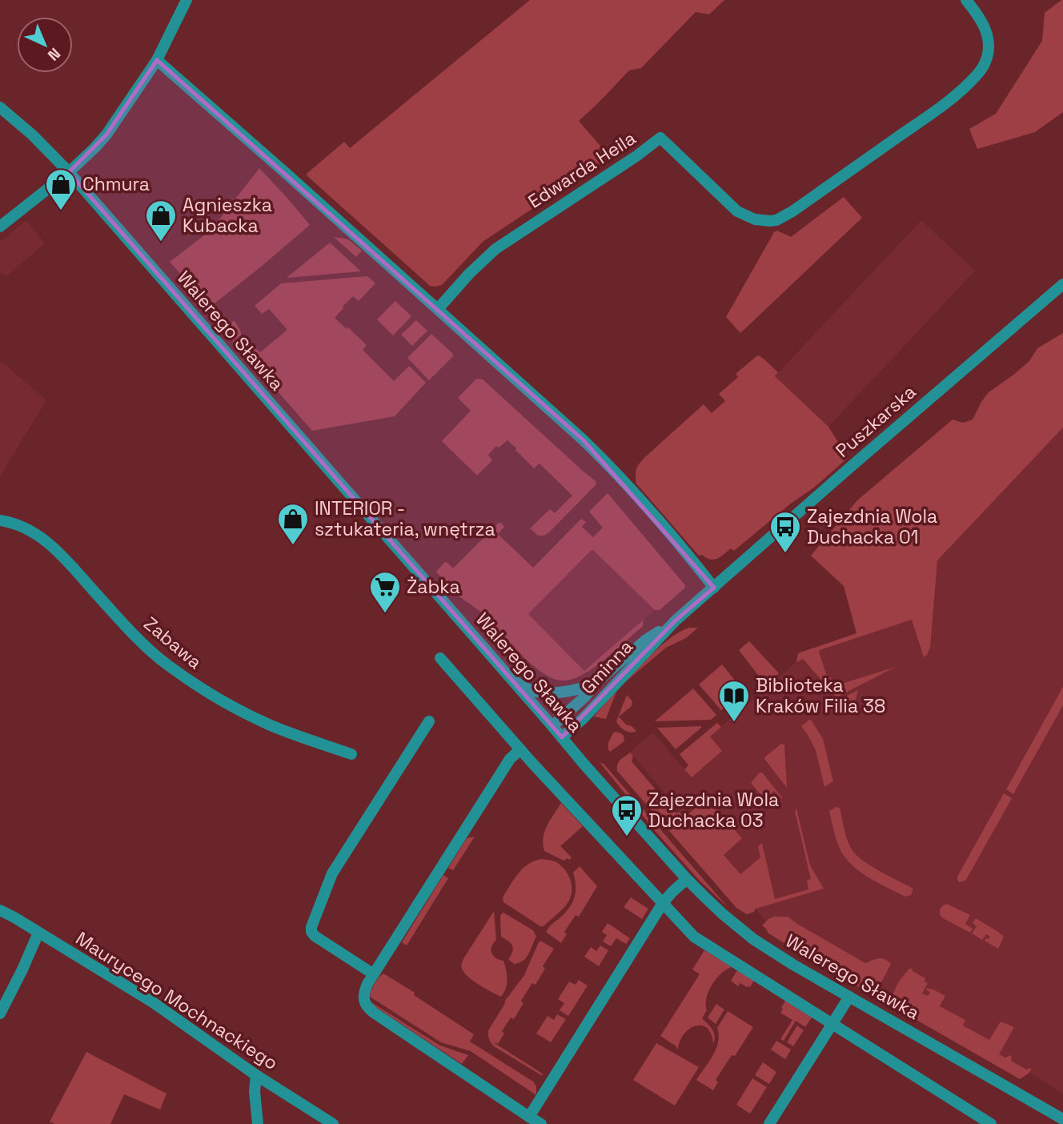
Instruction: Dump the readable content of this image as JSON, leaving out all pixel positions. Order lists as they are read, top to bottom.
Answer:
{
  "streets": {
    "street": [
      "Edwarda Heila",
      "Walerego Sławka",
      "Puszkarska",
      "Zabawa",
      "Gminna",
      "Maurycego Mochnackiego"
    ]
  },
  "crossings": [
    ["Walerego Sławka", "Gminna"],
    ["Puszkarska", "Gminna"]
  ],
  "places": {
    "shop": ["Chmura", "Agnieszka Kubacka", "INTERIOR - sztukateria, wnętrza"],
    "bus stop": ["Zajezdnia Wola Duchacka 01", "Zajezdnia Wola Duchacka 03"],
    "supermarket": ["Żabka"],
    "library": ["Biblioteka Kraków Filia 38"]
  },
  "north": "bottom right"
}
